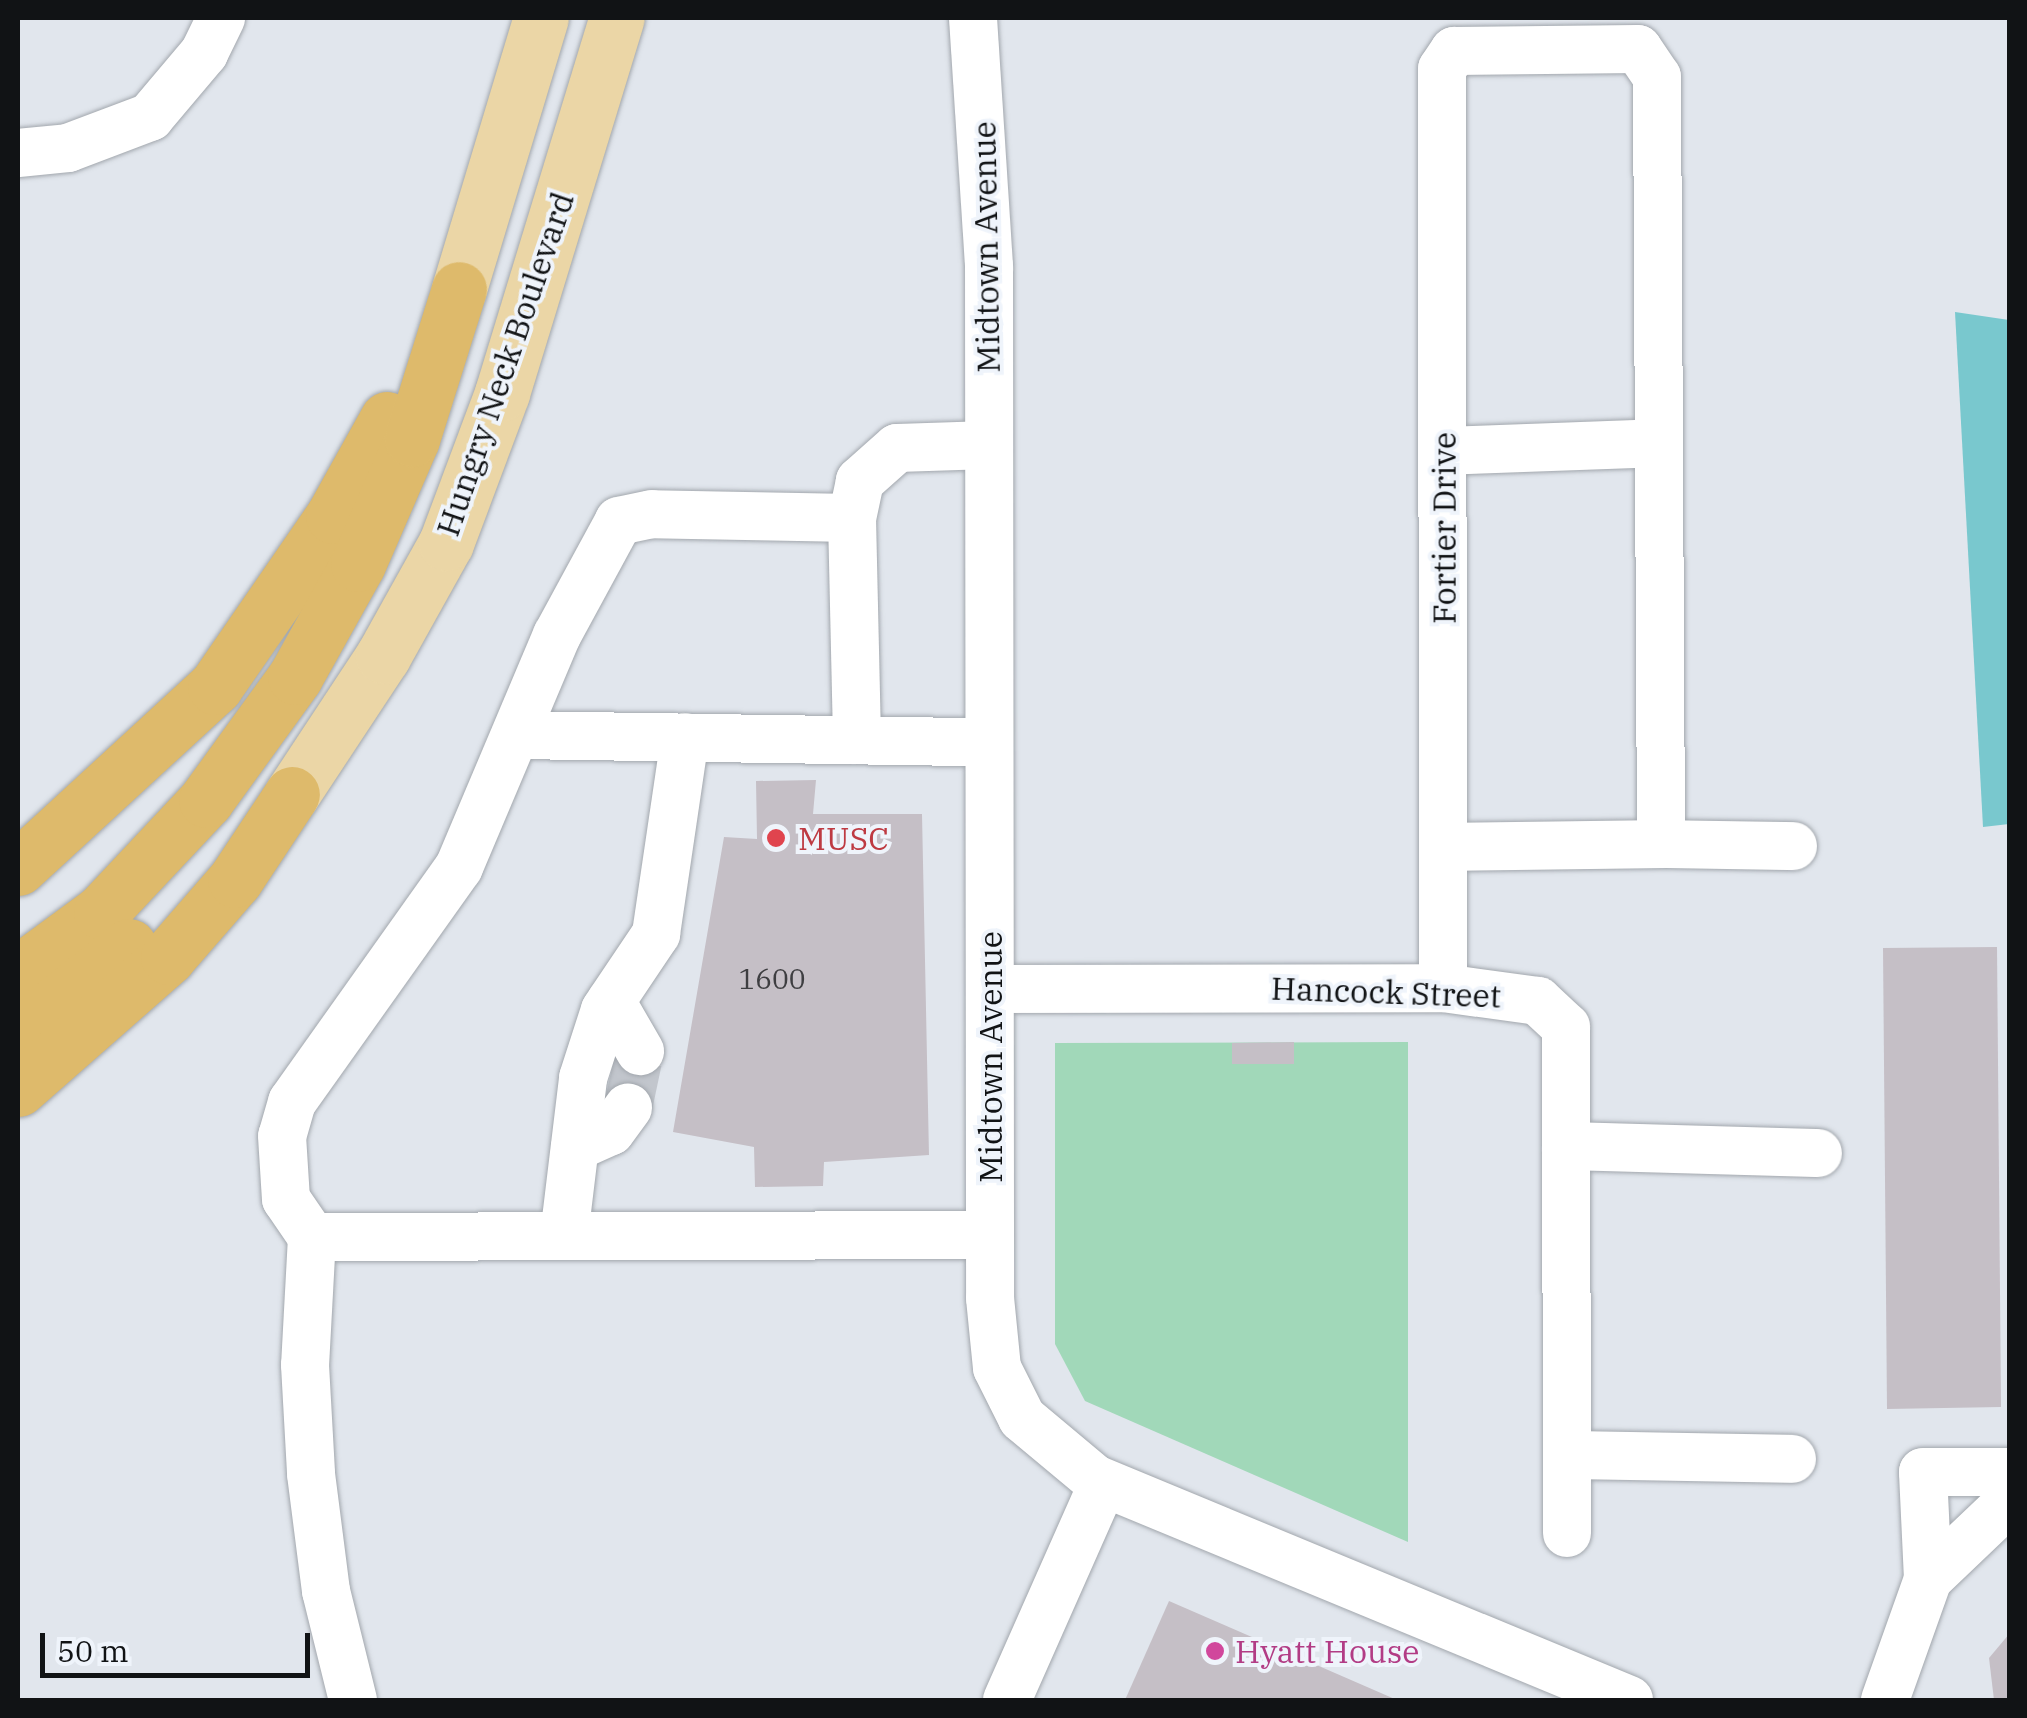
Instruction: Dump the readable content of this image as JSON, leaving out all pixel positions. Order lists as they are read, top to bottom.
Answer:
{
  "streets": {
    "main road": ["Hungry Neck Boulevard"],
    "street": ["Midtown Avenue", "Fortier Drive", "Hancock Street"]
  },
  "crossings": [
    ["Midtown Avenue", "Hancock Street"],
    ["Fortier Drive", "Hancock Street"]
  ],
  "places": ["MUSC", "Hyatt House"],
  "house_numbers": ["1600"],
  "scale_bar": "50 m"
}
